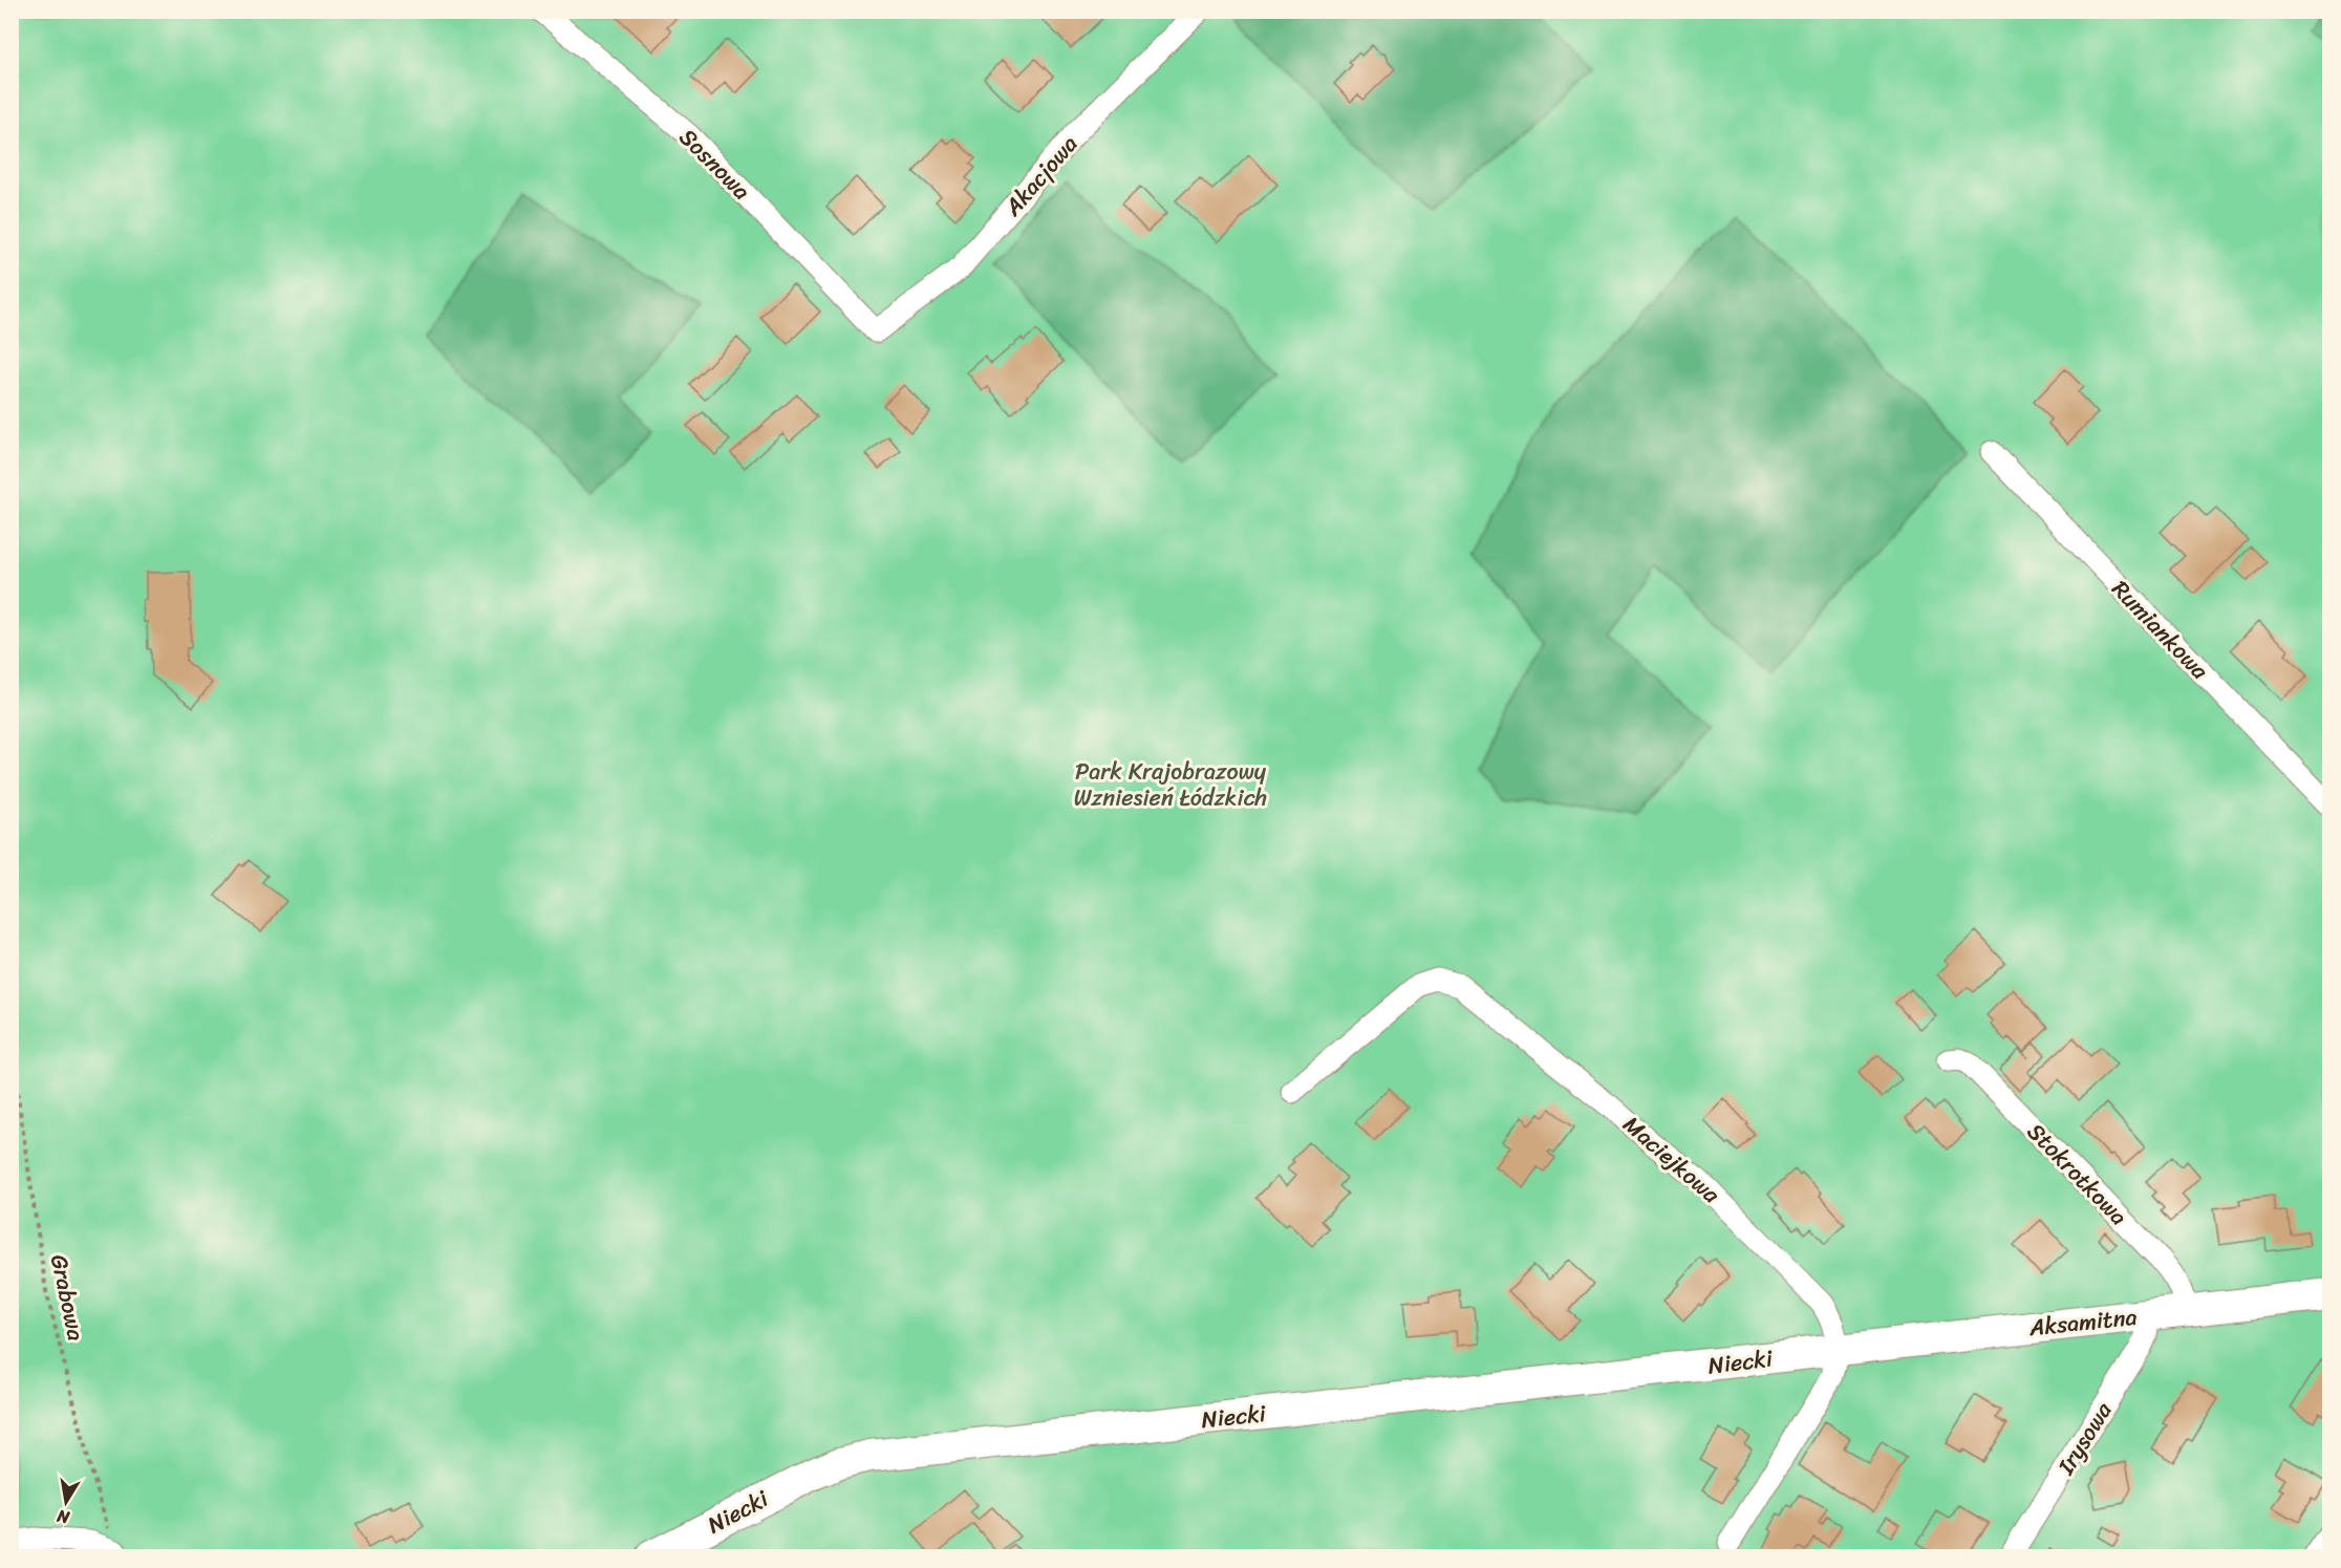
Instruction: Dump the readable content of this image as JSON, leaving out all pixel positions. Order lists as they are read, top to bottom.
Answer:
{
  "streets": {
    "street": [
      "Sosnowa",
      "Akacjowa",
      "Rumiankowa",
      "Maciejkowa",
      "Stokrotkowa",
      "Aksamitna",
      "Niecki",
      "Irysowa"
    ],
    "path": ["Grabowa"]
  },
  "crossings": [
    ["Sosnowa", "Akacjowa"],
    ["Maciejkowa", "Aksamitna"],
    ["Maciejkowa", "Niecki"],
    ["Stokrotkowa", "Aksamitna"],
    ["Aksamitna", "Niecki"],
    ["Aksamitna", "Irysowa"]
  ],
  "parks": ["Park Krajobrazowy Wzniesień Łódzkich"],
  "north": "bottom"
}
